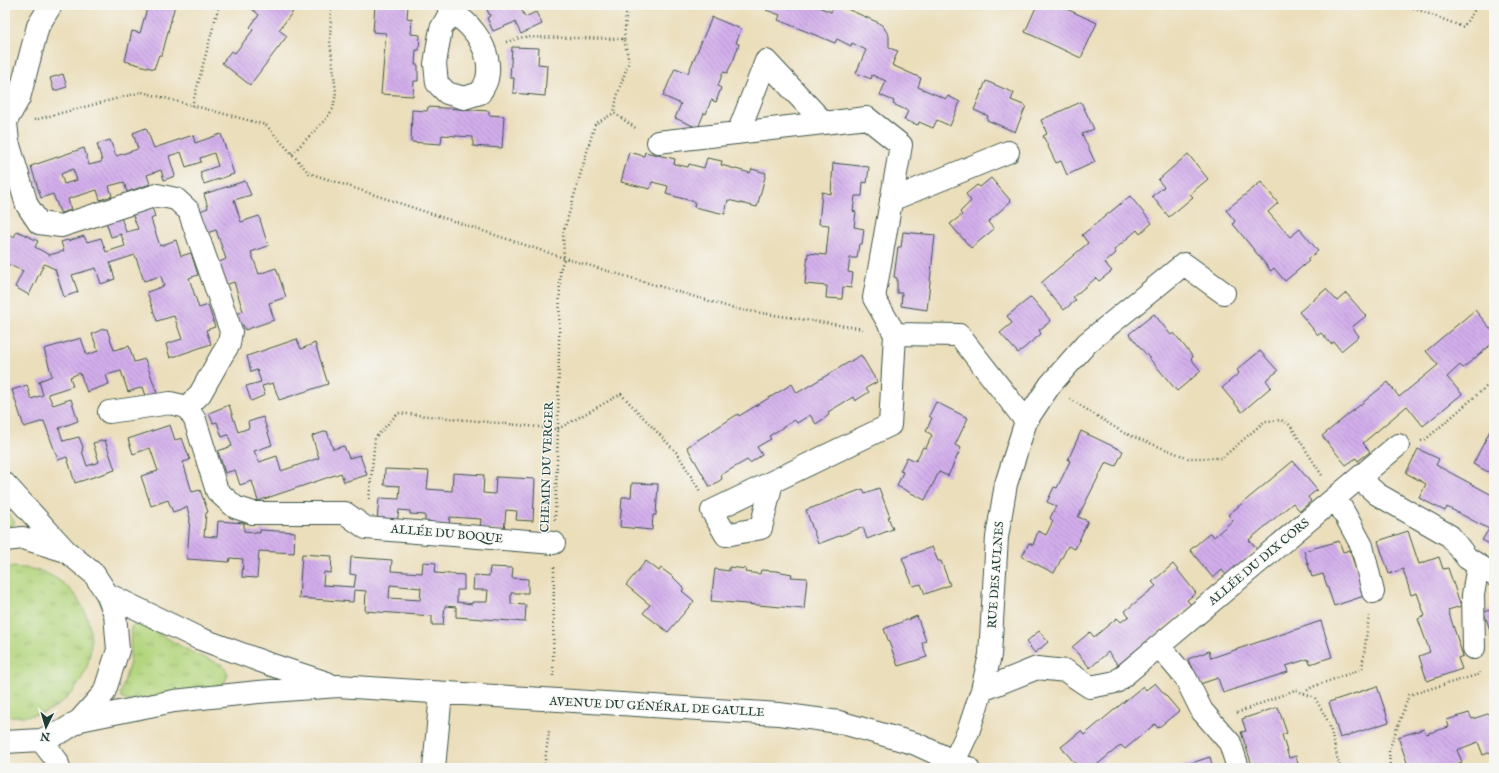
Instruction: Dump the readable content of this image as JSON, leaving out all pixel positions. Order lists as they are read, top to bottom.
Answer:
{
  "streets": {
    "street": [
      "ALLÉE DU BOQUE",
      "ALLÉE DU DIX CORS",
      "RUE DES AULNES",
      "AVENUE DU GÉNÉRAL DE GAULLE"
    ],
    "path": ["CHEMIN DU VERGER"]
  },
  "crossings": [
    ["CHEMIN DU VERGER", "ALLÉE DU BOQUE"],
    ["ALLÉE DU DIX CORS", "RUE DES AULNES"],
    ["RUE DES AULNES", "AVENUE DU GÉNÉRAL DE GAULLE"]
  ],
  "north": "bottom"
}
